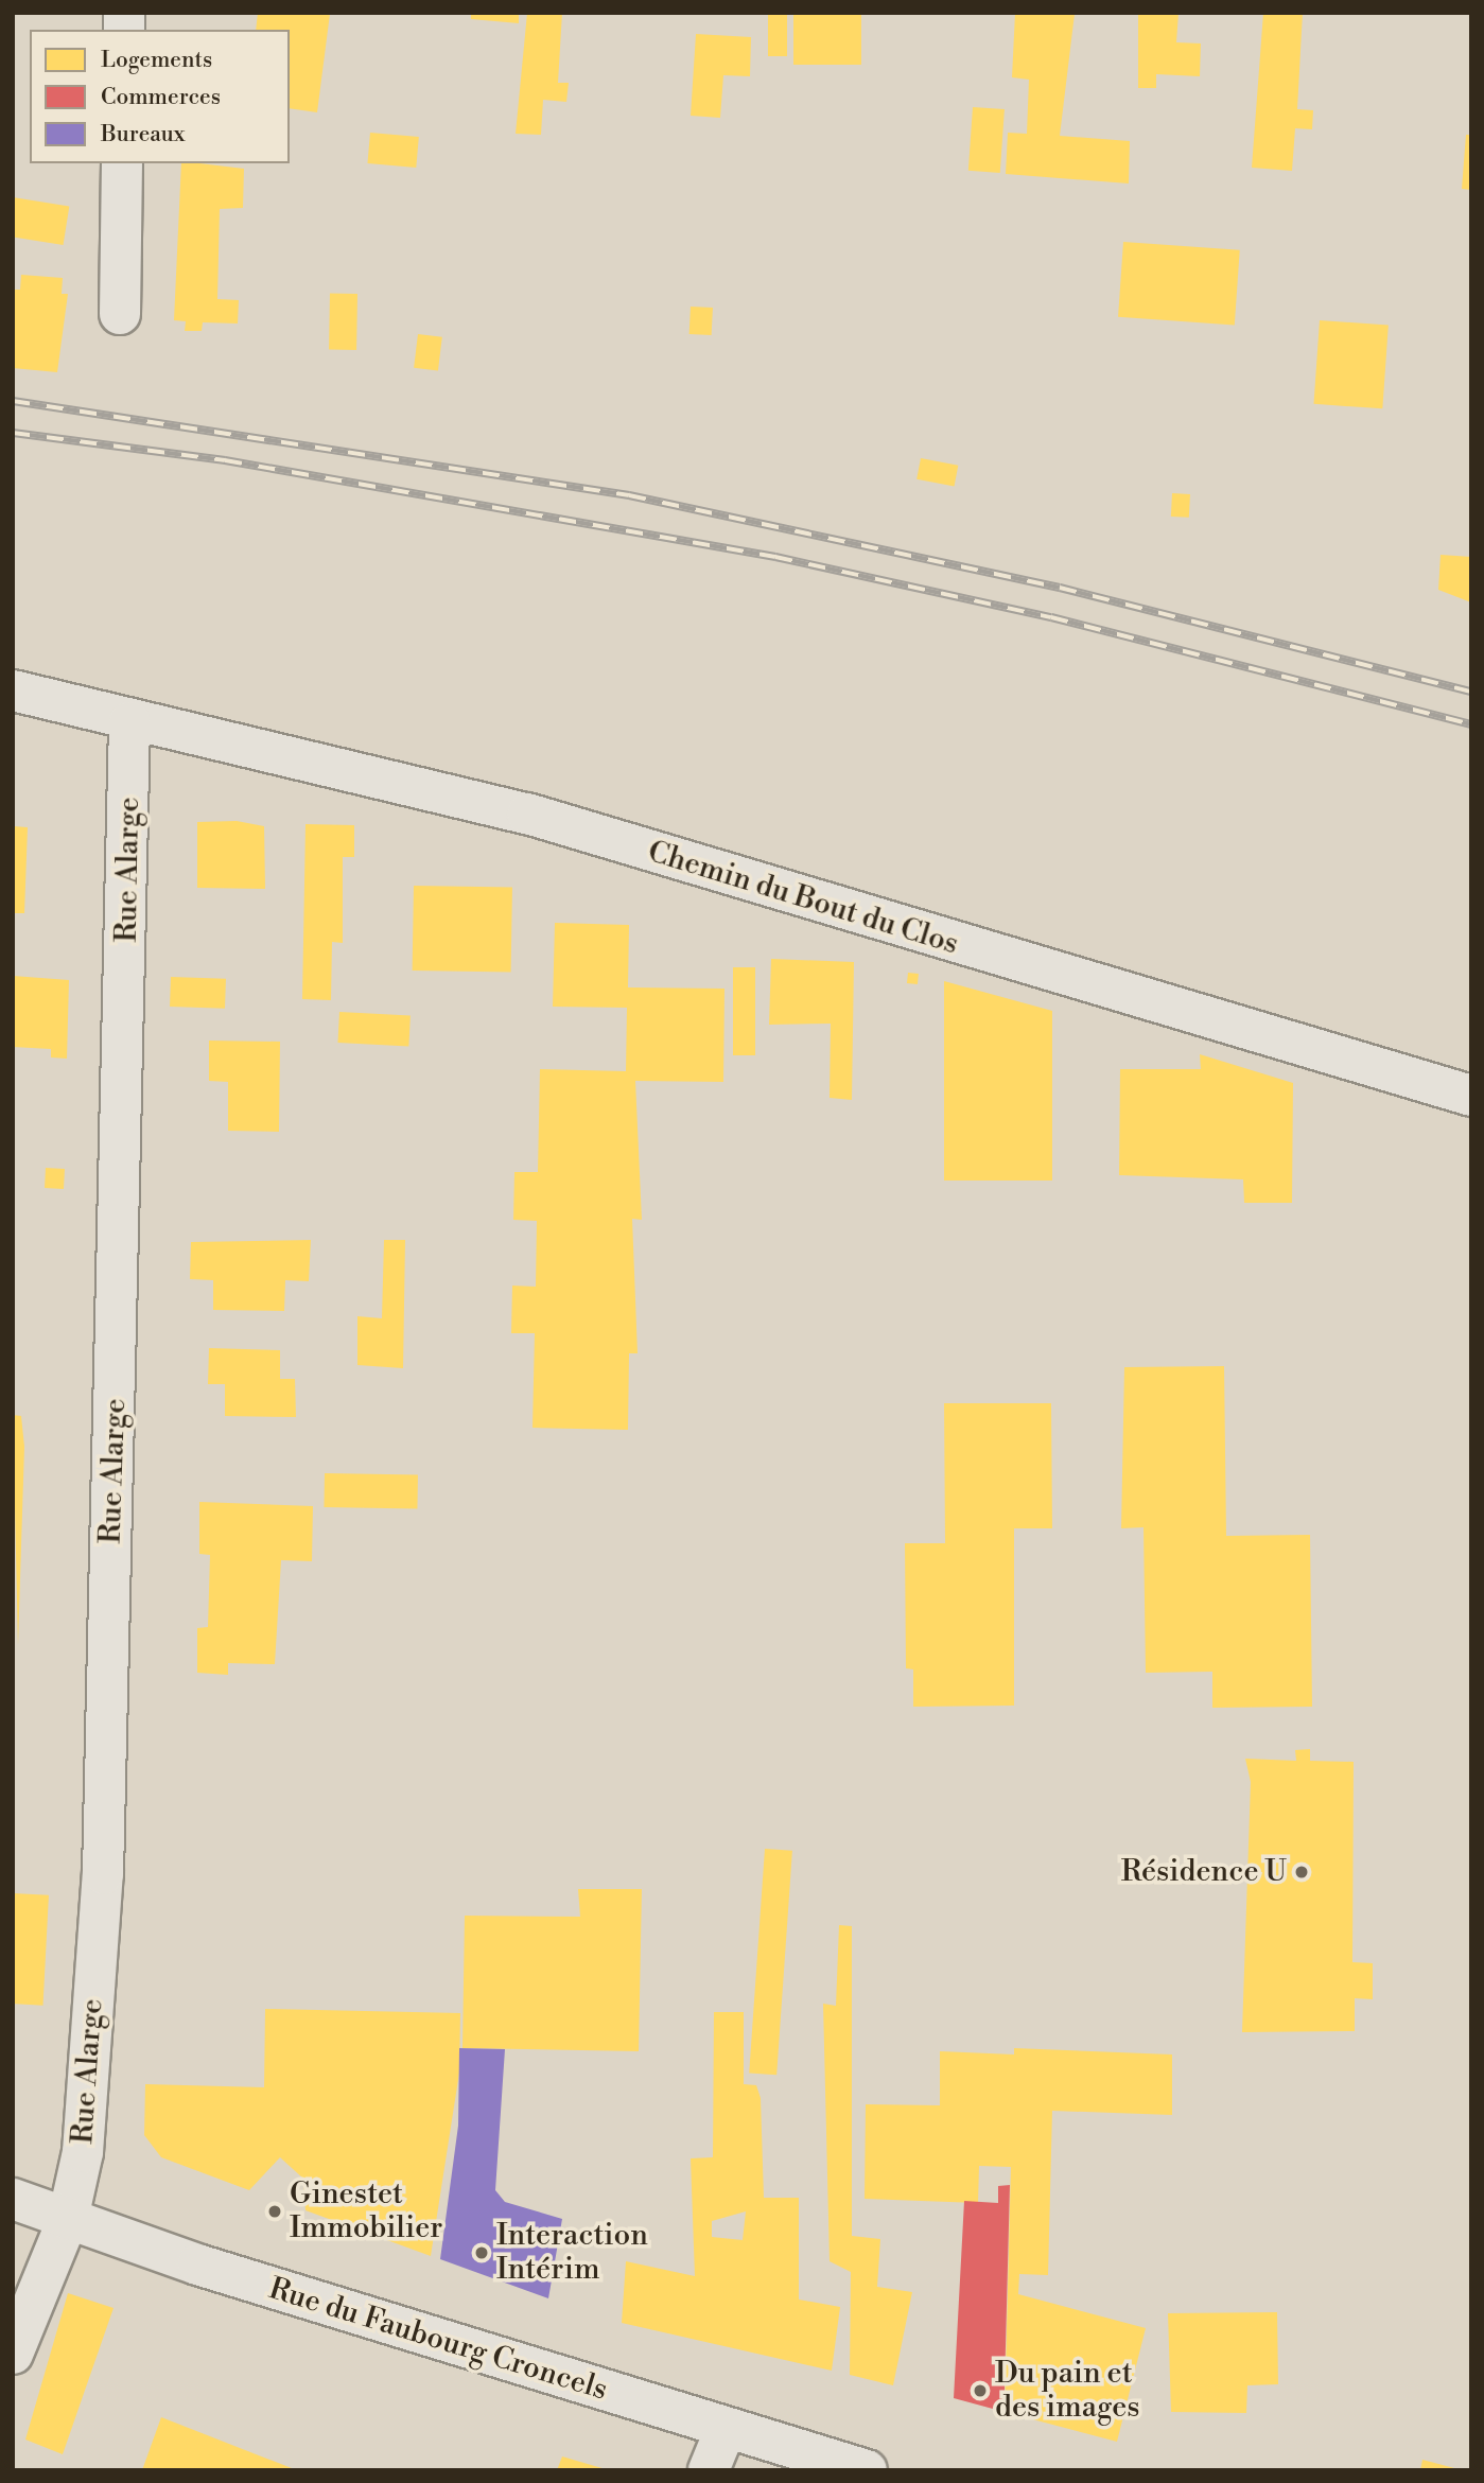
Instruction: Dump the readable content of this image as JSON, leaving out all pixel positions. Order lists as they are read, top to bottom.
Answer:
{
  "streets": {
    "street": ["Rue Alarge", "Chemin du Bout du Clos", "Rue du Faubourg Croncels"]
  },
  "crossings": [
    ["Rue Alarge", "Chemin du Bout du Clos"],
    ["Rue Alarge", "Rue du Faubourg Croncels"]
  ],
  "places": [
    "Résidence U",
    "Ginestet Immobilier",
    "Interaction Intérim",
    "Du pain et des images"
  ],
  "legend": ["Logements", "Commerces", "Bureaux"]
}
